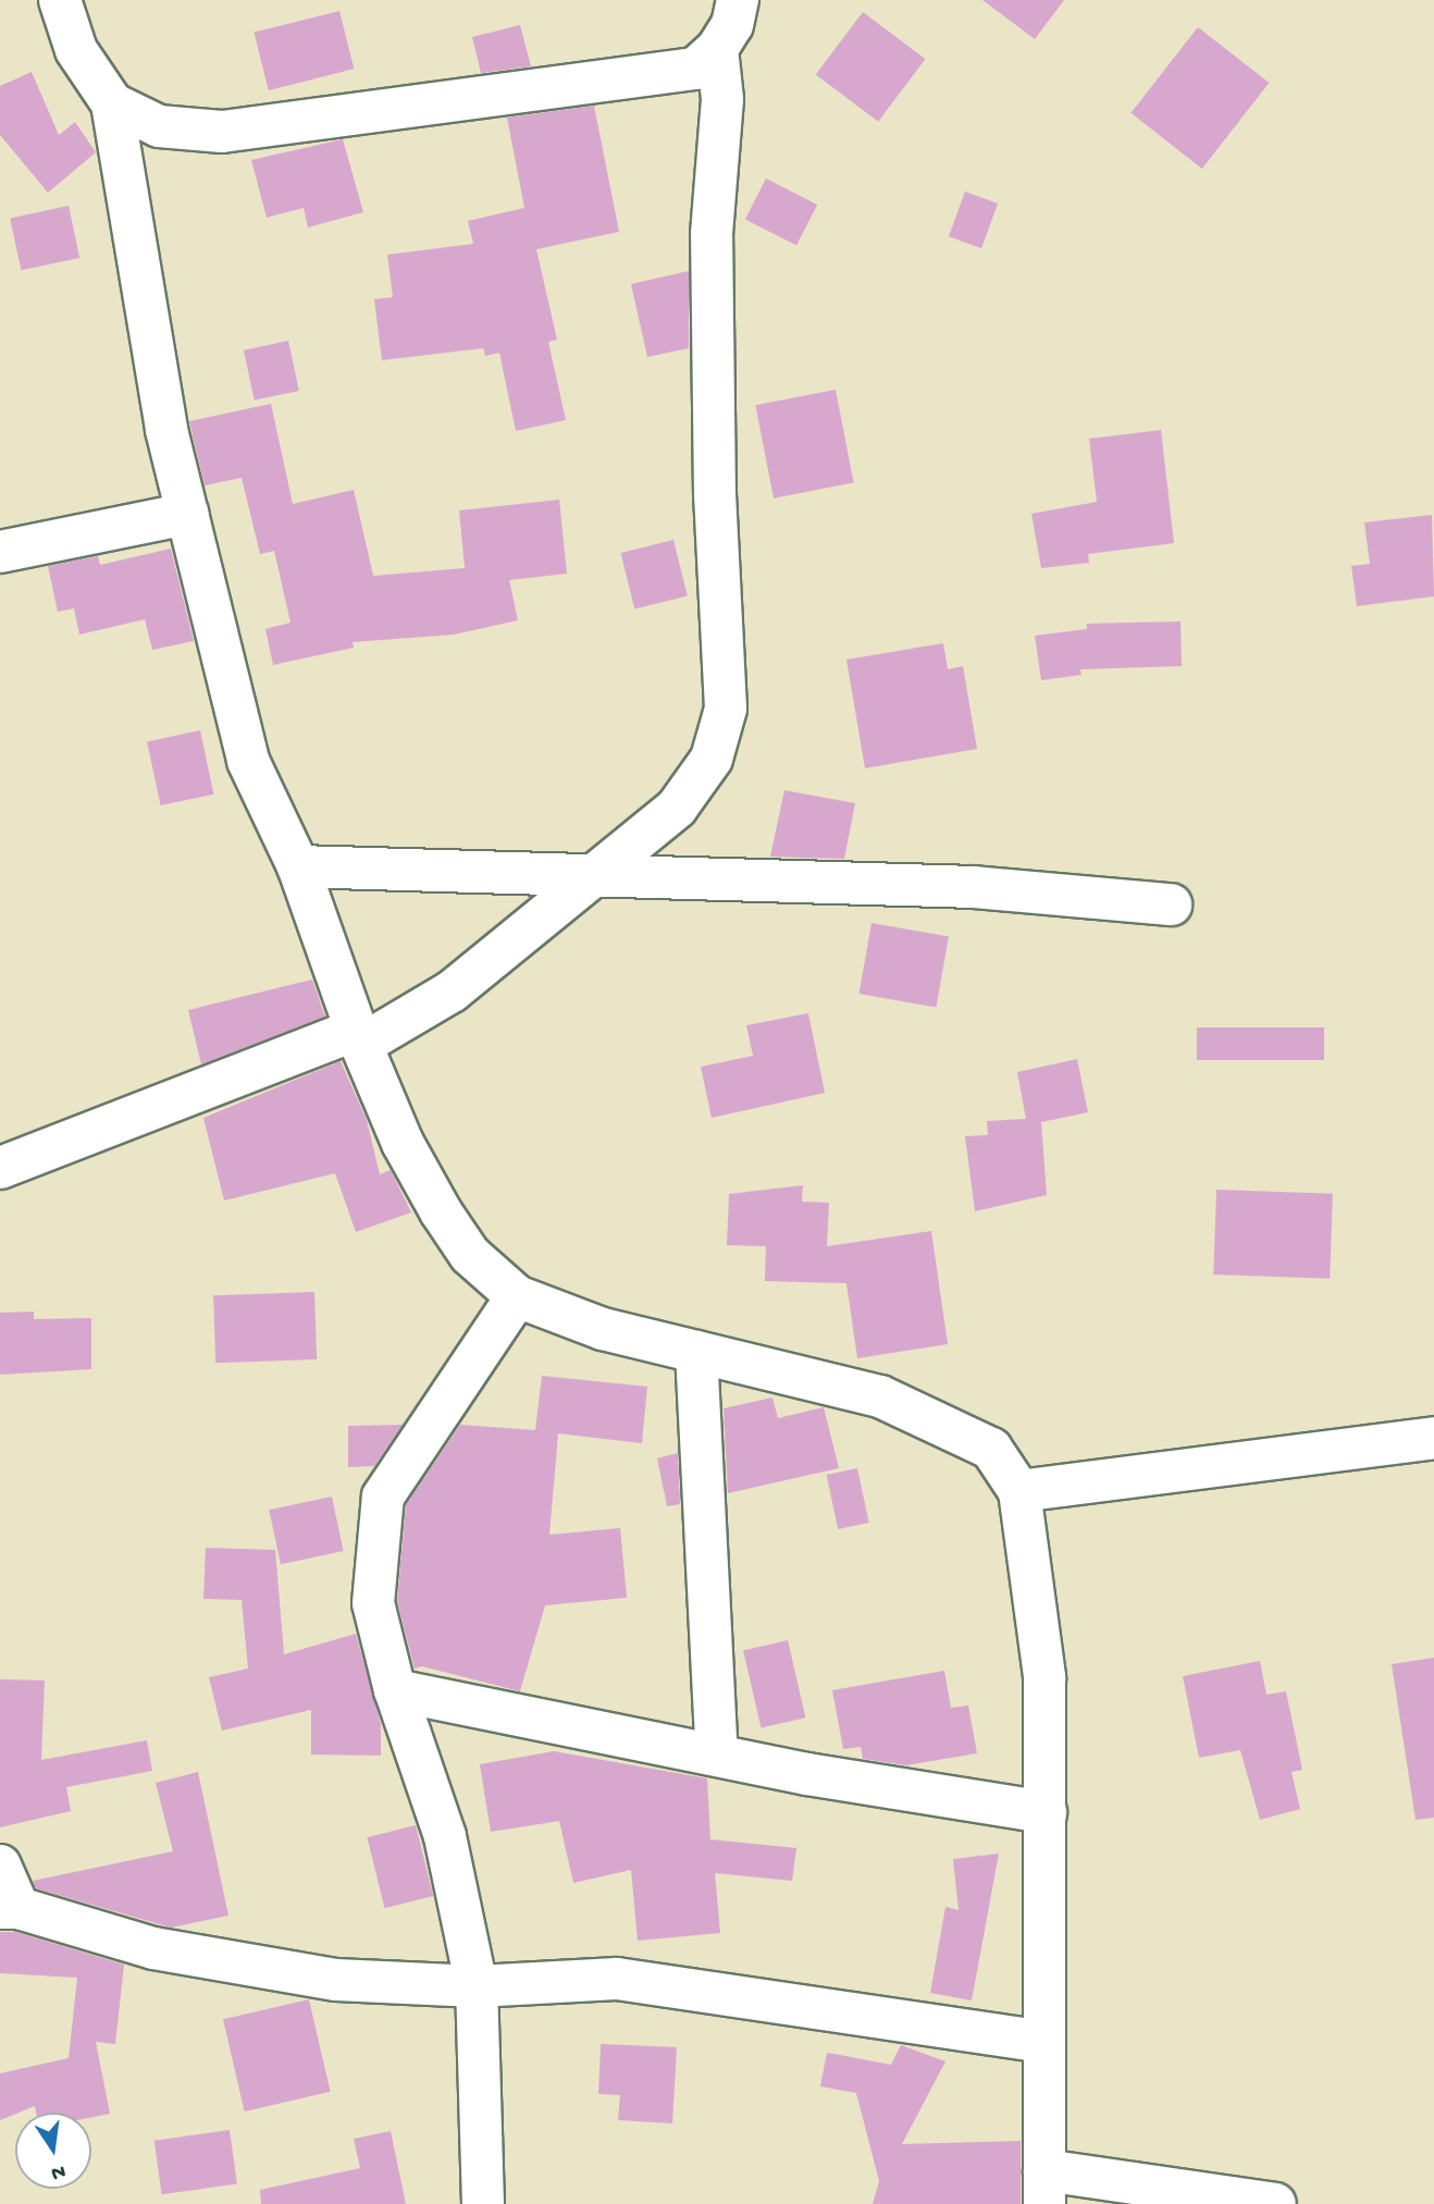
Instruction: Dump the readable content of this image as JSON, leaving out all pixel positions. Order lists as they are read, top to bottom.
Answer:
{
  "north": "bottom"
}
